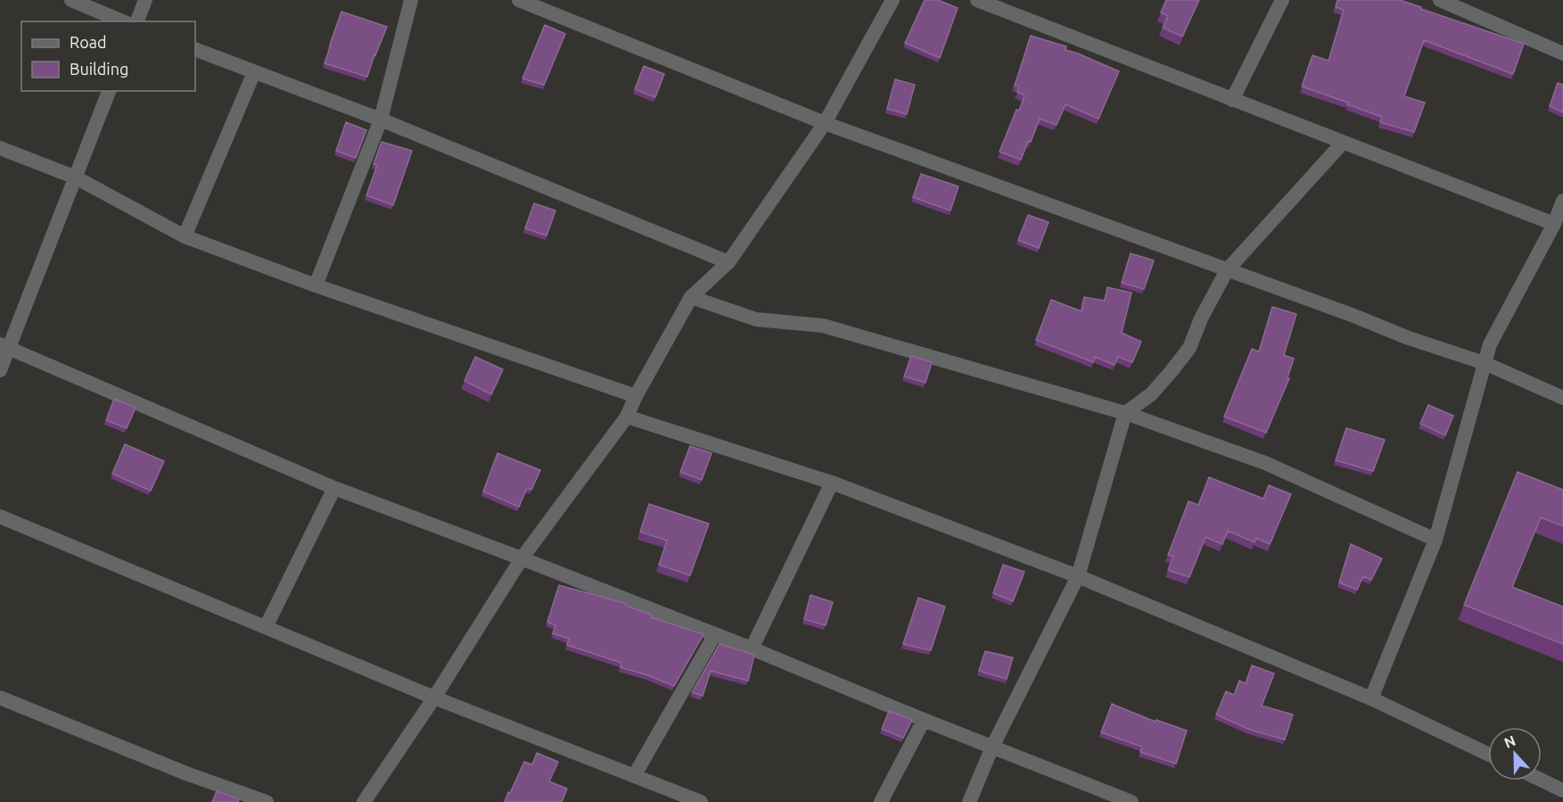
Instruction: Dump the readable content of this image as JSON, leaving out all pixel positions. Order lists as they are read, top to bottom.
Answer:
{
  "legend": ["Road", "Building"],
  "north": "top"
}
